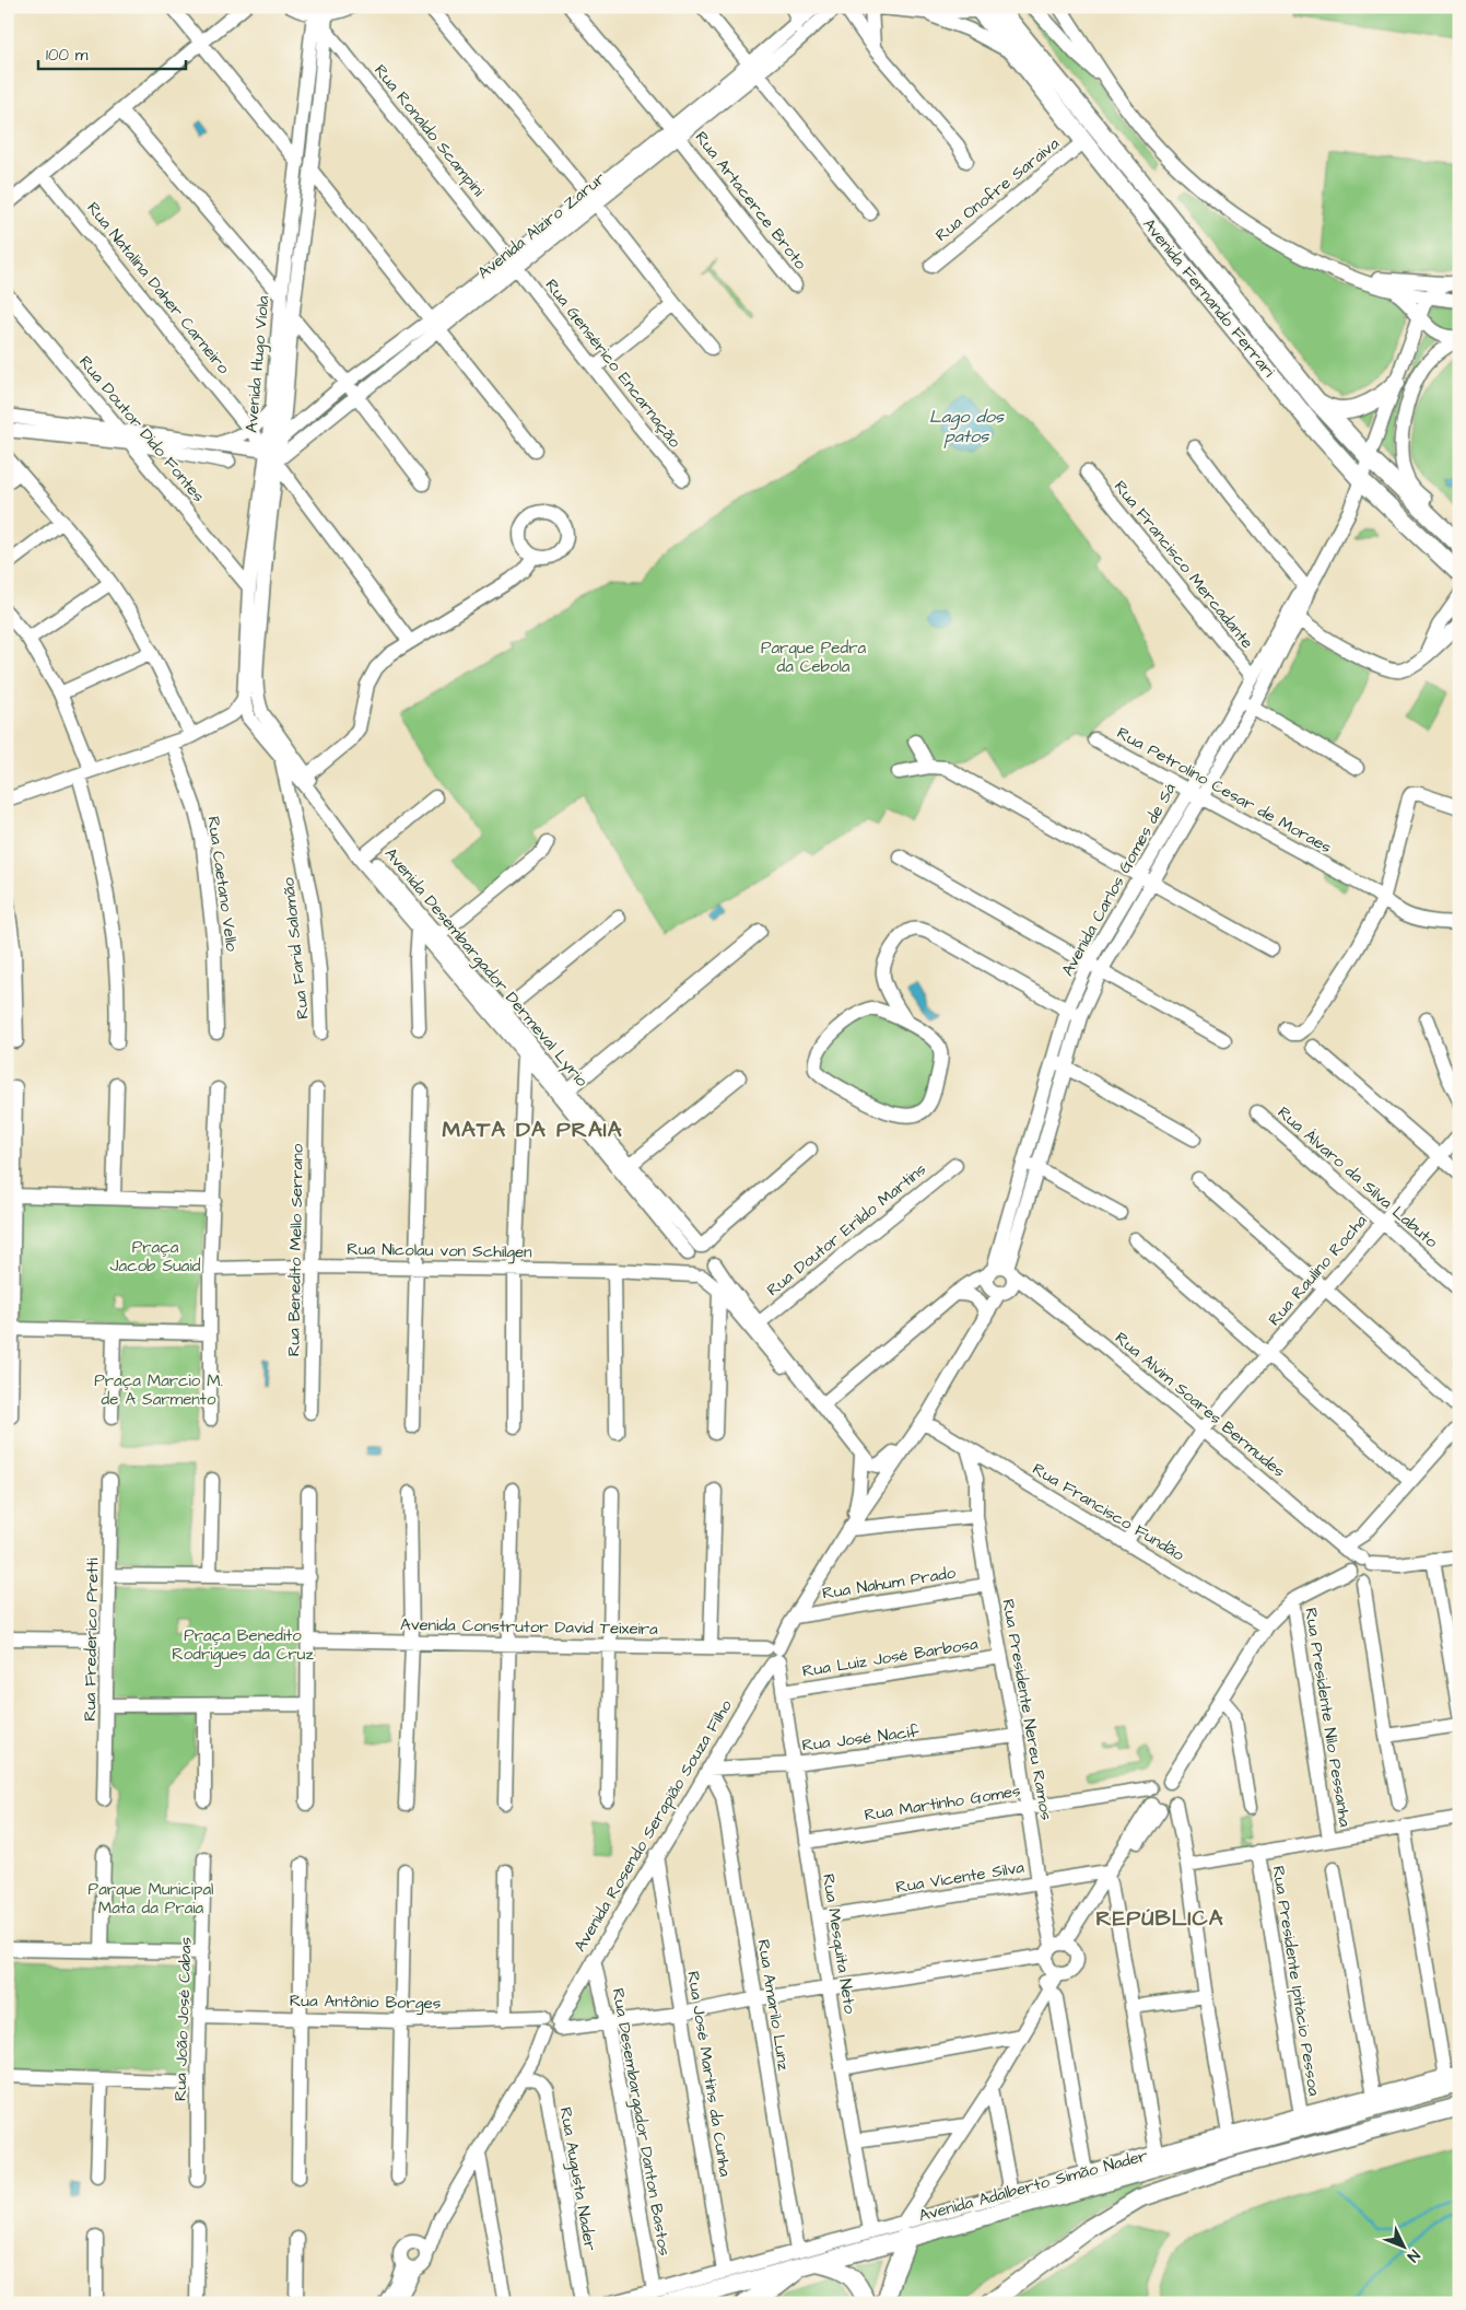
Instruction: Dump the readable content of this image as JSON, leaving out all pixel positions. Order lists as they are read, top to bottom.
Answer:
{
  "streets": {
    "main road": ["Avenida Fernando Ferrari", "Avenida Adalberto Simão Nader"],
    "street": [
      "Rua Ronaldo Scampini",
      "Rua Onofre Saraiva",
      "Rua Artacerce Broto",
      "Avenida Alziro Zarur",
      "Rua Natalina Daher Carneiro",
      "Rua Gensérico Encarnação",
      "Avenida Hugo Viola",
      "Rua Doutor Dido Fontes",
      "Rua Francisco Mercadante",
      "Rua Petrolino Cesar de Moraes",
      "Avenida Carlos Gomes de Sá",
      "Rua Caetano Vello",
      "Rua Farid Salomão",
      "Avenida Desembargador Dermeval Lyrio",
      "Rua Álvaro da Silva Labuto",
      "Rua Doutor Erildo Martins",
      "Rua Benedito Mello Serrano",
      "Rua Nicolau von Schilgen",
      "Rua Raulino Rocha",
      "Rua Alvim Soares Bermudes",
      "Rua Francisco Fundão",
      "Rua Nahum Prado",
      "Avenida Construtor David Teixeira",
      "Rua Frederico Pretti",
      "Rua Luiz José Barbosa",
      "Rua Presidente Nereu Ramos",
      "Rua Presidente Nilo Pessanha",
      "Rua José Nacif",
      "Rua Martinho Gomes",
      "Avenida Rosendo Serapião Souza Filho",
      "Rua Vicente Silva",
      "Rua Mesquita Neto",
      "Rua Presidente Ipitácio Pessoa",
      "Rua Antônio Borges",
      "Rua Amarilo Lunz",
      "Rua João José Cabas",
      "Rua José Martins da Cunha",
      "Rua Desembargador Danton Bastos",
      "Rua Augusta Nader"
    ]
  },
  "crossings": [
    ["Rua Ronaldo Scampini", "Avenida Alziro Zarur"],
    ["Rua Ronaldo Scampini", "Rua Gensérico Encarnação"],
    ["Rua Ronaldo Scampini", "Avenida Hugo Viola"],
    ["Rua Onofre Saraiva", "Avenida Fernando Ferrari"],
    ["Rua Artacerce Broto", "Avenida Alziro Zarur"],
    ["Avenida Alziro Zarur", "Rua Natalina Daher Carneiro"],
    ["Avenida Alziro Zarur", "Rua Gensérico Encarnação"],
    ["Avenida Alziro Zarur", "Avenida Hugo Viola"],
    ["Rua Natalina Daher Carneiro", "Avenida Hugo Viola"],
    ["Avenida Fernando Ferrari", "Avenida Carlos Gomes de Sá"],
    ["Avenida Hugo Viola", "Rua Doutor Dido Fontes"],
    ["Avenida Hugo Viola", "Avenida Desembargador Dermeval Lyrio"],
    ["Rua Francisco Mercadante", "Avenida Carlos Gomes de Sá"],
    ["Rua Petrolino Cesar de Moraes", "Avenida Carlos Gomes de Sá"],
    ["Avenida Carlos Gomes de Sá", "Rua Alvim Soares Bermudes"],
    ["Avenida Carlos Gomes de Sá", "Avenida Rosendo Serapião Souza Filho"],
    ["Rua Farid Salomão", "Avenida Desembargador Dermeval Lyrio"],
    ["Avenida Desembargador Dermeval Lyrio", "Rua Doutor Erildo Martins"],
    ["Avenida Desembargador Dermeval Lyrio", "Rua Nicolau von Schilgen"],
    ["Avenida Desembargador Dermeval Lyrio", "Avenida Rosendo Serapião Souza Filho"],
    ["Rua Álvaro da Silva Labuto", "Rua Raulino Rocha"],
    ["Rua Benedito Mello Serrano", "Rua Nicolau von Schilgen"],
    ["Rua Raulino Rocha", "Rua Alvim Soares Bermudes"],
    ["Rua Raulino Rocha", "Rua Francisco Fundão"],
    ["Rua Alvim Soares Bermudes", "Avenida Rosendo Serapião Souza Filho"],
    ["Rua Francisco Fundão", "Rua Presidente Nereu Ramos"],
    ["Rua Francisco Fundão", "Avenida Rosendo Serapião Souza Filho"],
    ["Rua Nahum Prado", "Rua Presidente Nereu Ramos"],
    ["Rua Nahum Prado", "Avenida Rosendo Serapião Souza Filho"],
    ["Avenida Construtor David Teixeira", "Avenida Rosendo Serapião Souza Filho"],
    ["Avenida Construtor David Teixeira", "Rua Mesquita Neto"],
    ["Rua Luiz José Barbosa", "Rua Presidente Nereu Ramos"],
    ["Rua Luiz José Barbosa", "Rua Mesquita Neto"],
    ["Rua Presidente Nereu Ramos", "Rua José Nacif"],
    ["Rua Presidente Nereu Ramos", "Rua Martinho Gomes"],
    ["Rua Presidente Nereu Ramos", "Rua Vicente Silva"],
    ["Rua José Nacif", "Avenida Rosendo Serapião Souza Filho"],
    ["Rua José Nacif", "Rua Mesquita Neto"],
    ["Rua José Nacif", "Rua Amarilo Lunz"],
    ["Rua Martinho Gomes", "Rua Mesquita Neto"],
    ["Avenida Rosendo Serapião Souza Filho", "Rua Mesquita Neto"],
    ["Avenida Rosendo Serapião Souza Filho", "Rua Antônio Borges"],
    ["Avenida Rosendo Serapião Souza Filho", "Rua Amarilo Lunz"],
    ["Avenida Rosendo Serapião Souza Filho", "Rua José Martins da Cunha"],
    ["Avenida Rosendo Serapião Souza Filho", "Rua Desembargador Danton Bastos"],
    ["Avenida Rosendo Serapião Souza Filho", "Rua Augusta Nader"],
    ["Rua Vicente Silva", "Rua Mesquita Neto"],
    ["Rua Mesquita Neto", "Rua Antônio Borges"],
    ["Rua Mesquita Neto", "Avenida Adalberto Simão Nader"],
    ["Rua Presidente Ipitácio Pessoa", "Avenida Adalberto Simão Nader"],
    ["Rua Antônio Borges", "Rua Amarilo Lunz"],
    ["Rua Antônio Borges", "Rua João José Cabas"],
    ["Rua Antônio Borges", "Rua José Martins da Cunha"],
    ["Rua Antônio Borges", "Rua Desembargador Danton Bastos"],
    ["Rua Amarilo Lunz", "Avenida Adalberto Simão Nader"],
    ["Rua José Martins da Cunha", "Avenida Adalberto Simão Nader"],
    ["Rua Desembargador Danton Bastos", "Avenida Adalberto Simão Nader"]
  ],
  "districts": ["MATA DA PRAIA", "REPÚBLICA"],
  "water": ["Lago dos patos"],
  "parks": [
    "Parque Pedra da Cebola",
    "Praça Jacob Suaid",
    "Praça Marcio M. de A Sarmento",
    "Praça Benedito Rodrigues da Cruz",
    "Parque Municipal Mata da Praia"
  ],
  "scale_bar": "100 m",
  "north": "bottom right"
}
